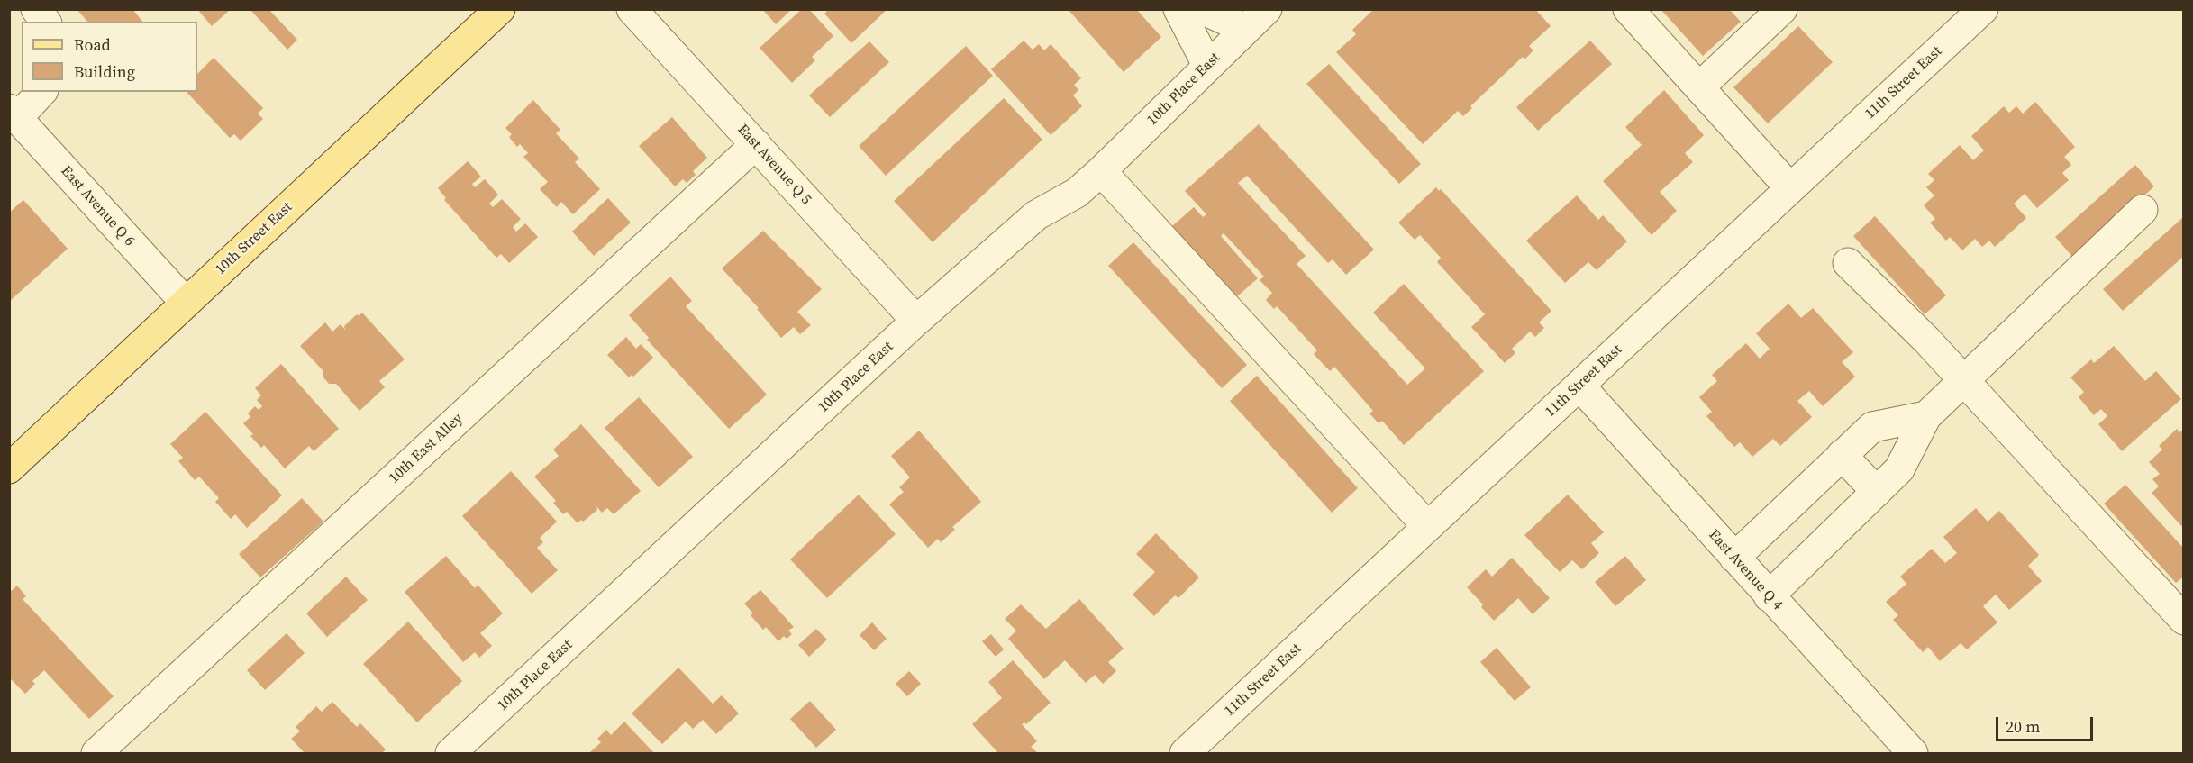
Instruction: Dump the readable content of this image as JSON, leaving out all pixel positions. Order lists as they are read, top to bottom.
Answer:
{
  "streets": {
    "main road": ["10th Street East"],
    "street": [
      "11th Street East",
      "10th Place East",
      "East Avenue Q 5",
      "East Avenue Q 6",
      "10th East Alley",
      "East Avenue Q 4"
    ]
  },
  "crossings": [
    ["11th Street East", "East Avenue Q 4"],
    ["10th Place East", "East Avenue Q 5"],
    ["East Avenue Q 5", "10th East Alley"],
    ["East Avenue Q 6", "10th Street East"]
  ],
  "legend": ["Road", "Building"],
  "scale_bar": "20 m"
}
